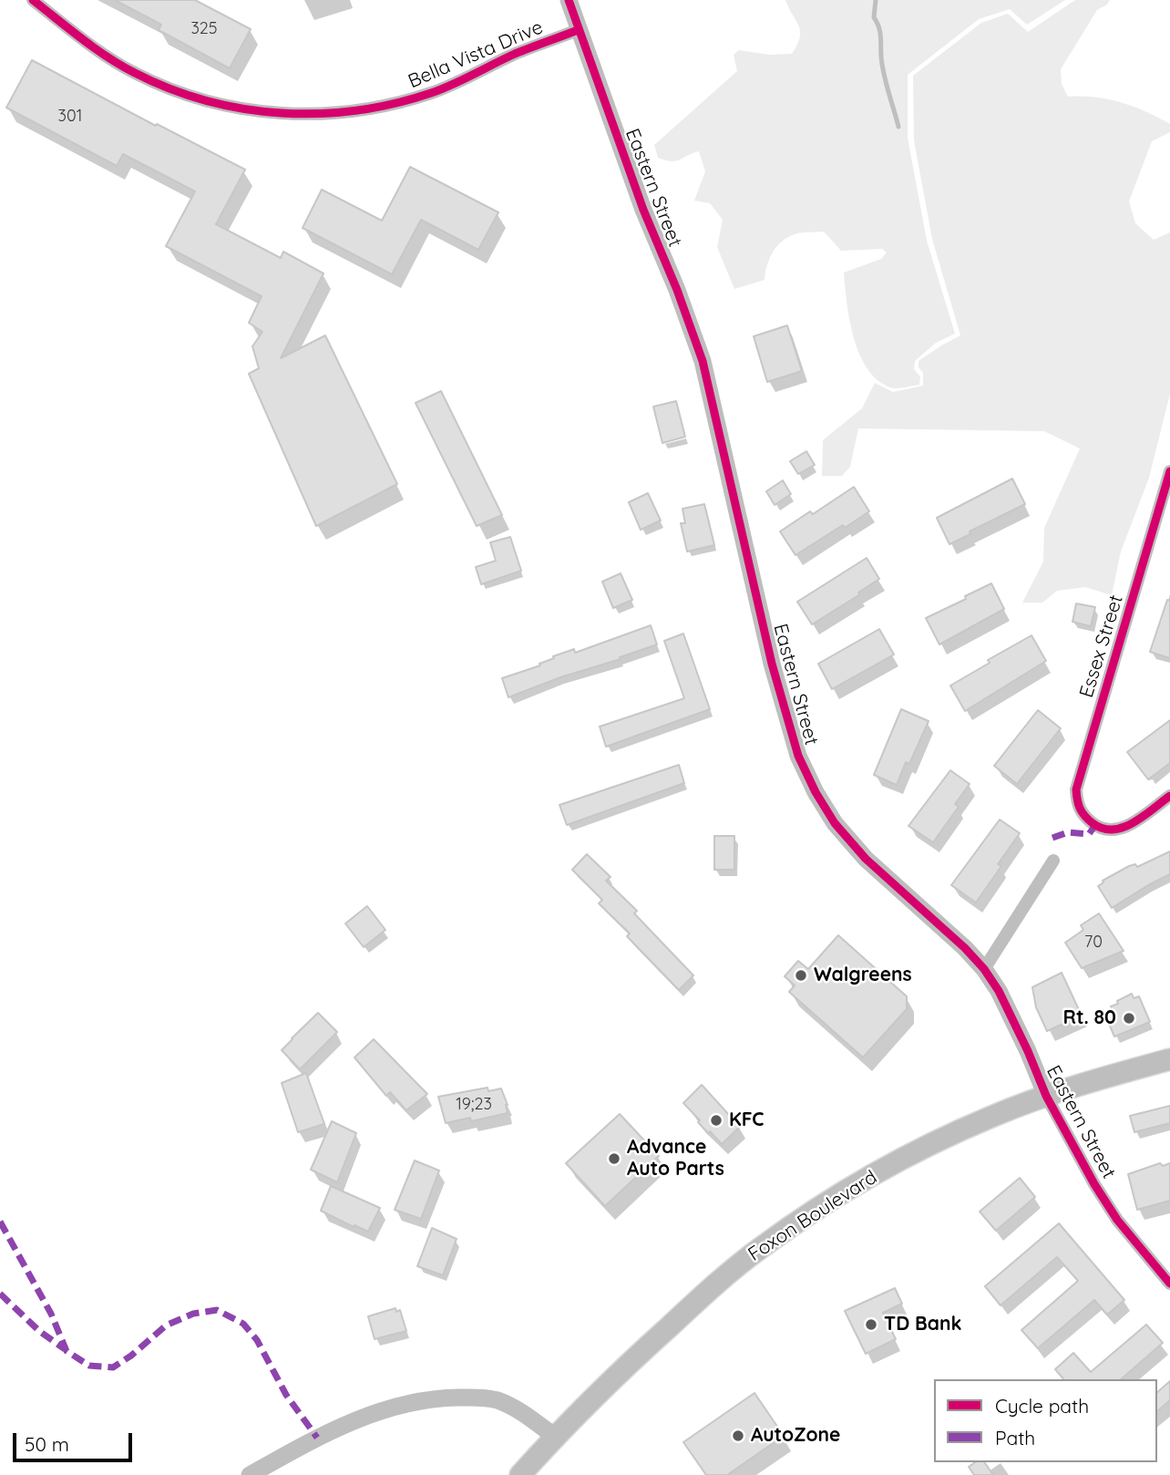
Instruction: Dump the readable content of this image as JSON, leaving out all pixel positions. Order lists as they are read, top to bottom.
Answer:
{
  "streets": {
    "main road": ["Foxon Boulevard"],
    "street": ["Bella Vista Drive", "Eastern Street", "Essex Street"]
  },
  "crossings": [
    ["Bella Vista Drive", "Eastern Street"],
    ["Eastern Street", "Foxon Boulevard"]
  ],
  "places": [
    "Walgreens",
    "Rt. 80",
    "KFC",
    "Advance Auto Parts",
    "TD Bank",
    "AutoZone"
  ],
  "house_numbers": [
    "325",
    "301",
    "70",
    "19;23"
  ],
  "legend": ["Cycle path", "Path"],
  "scale_bar": "50 m"
}
